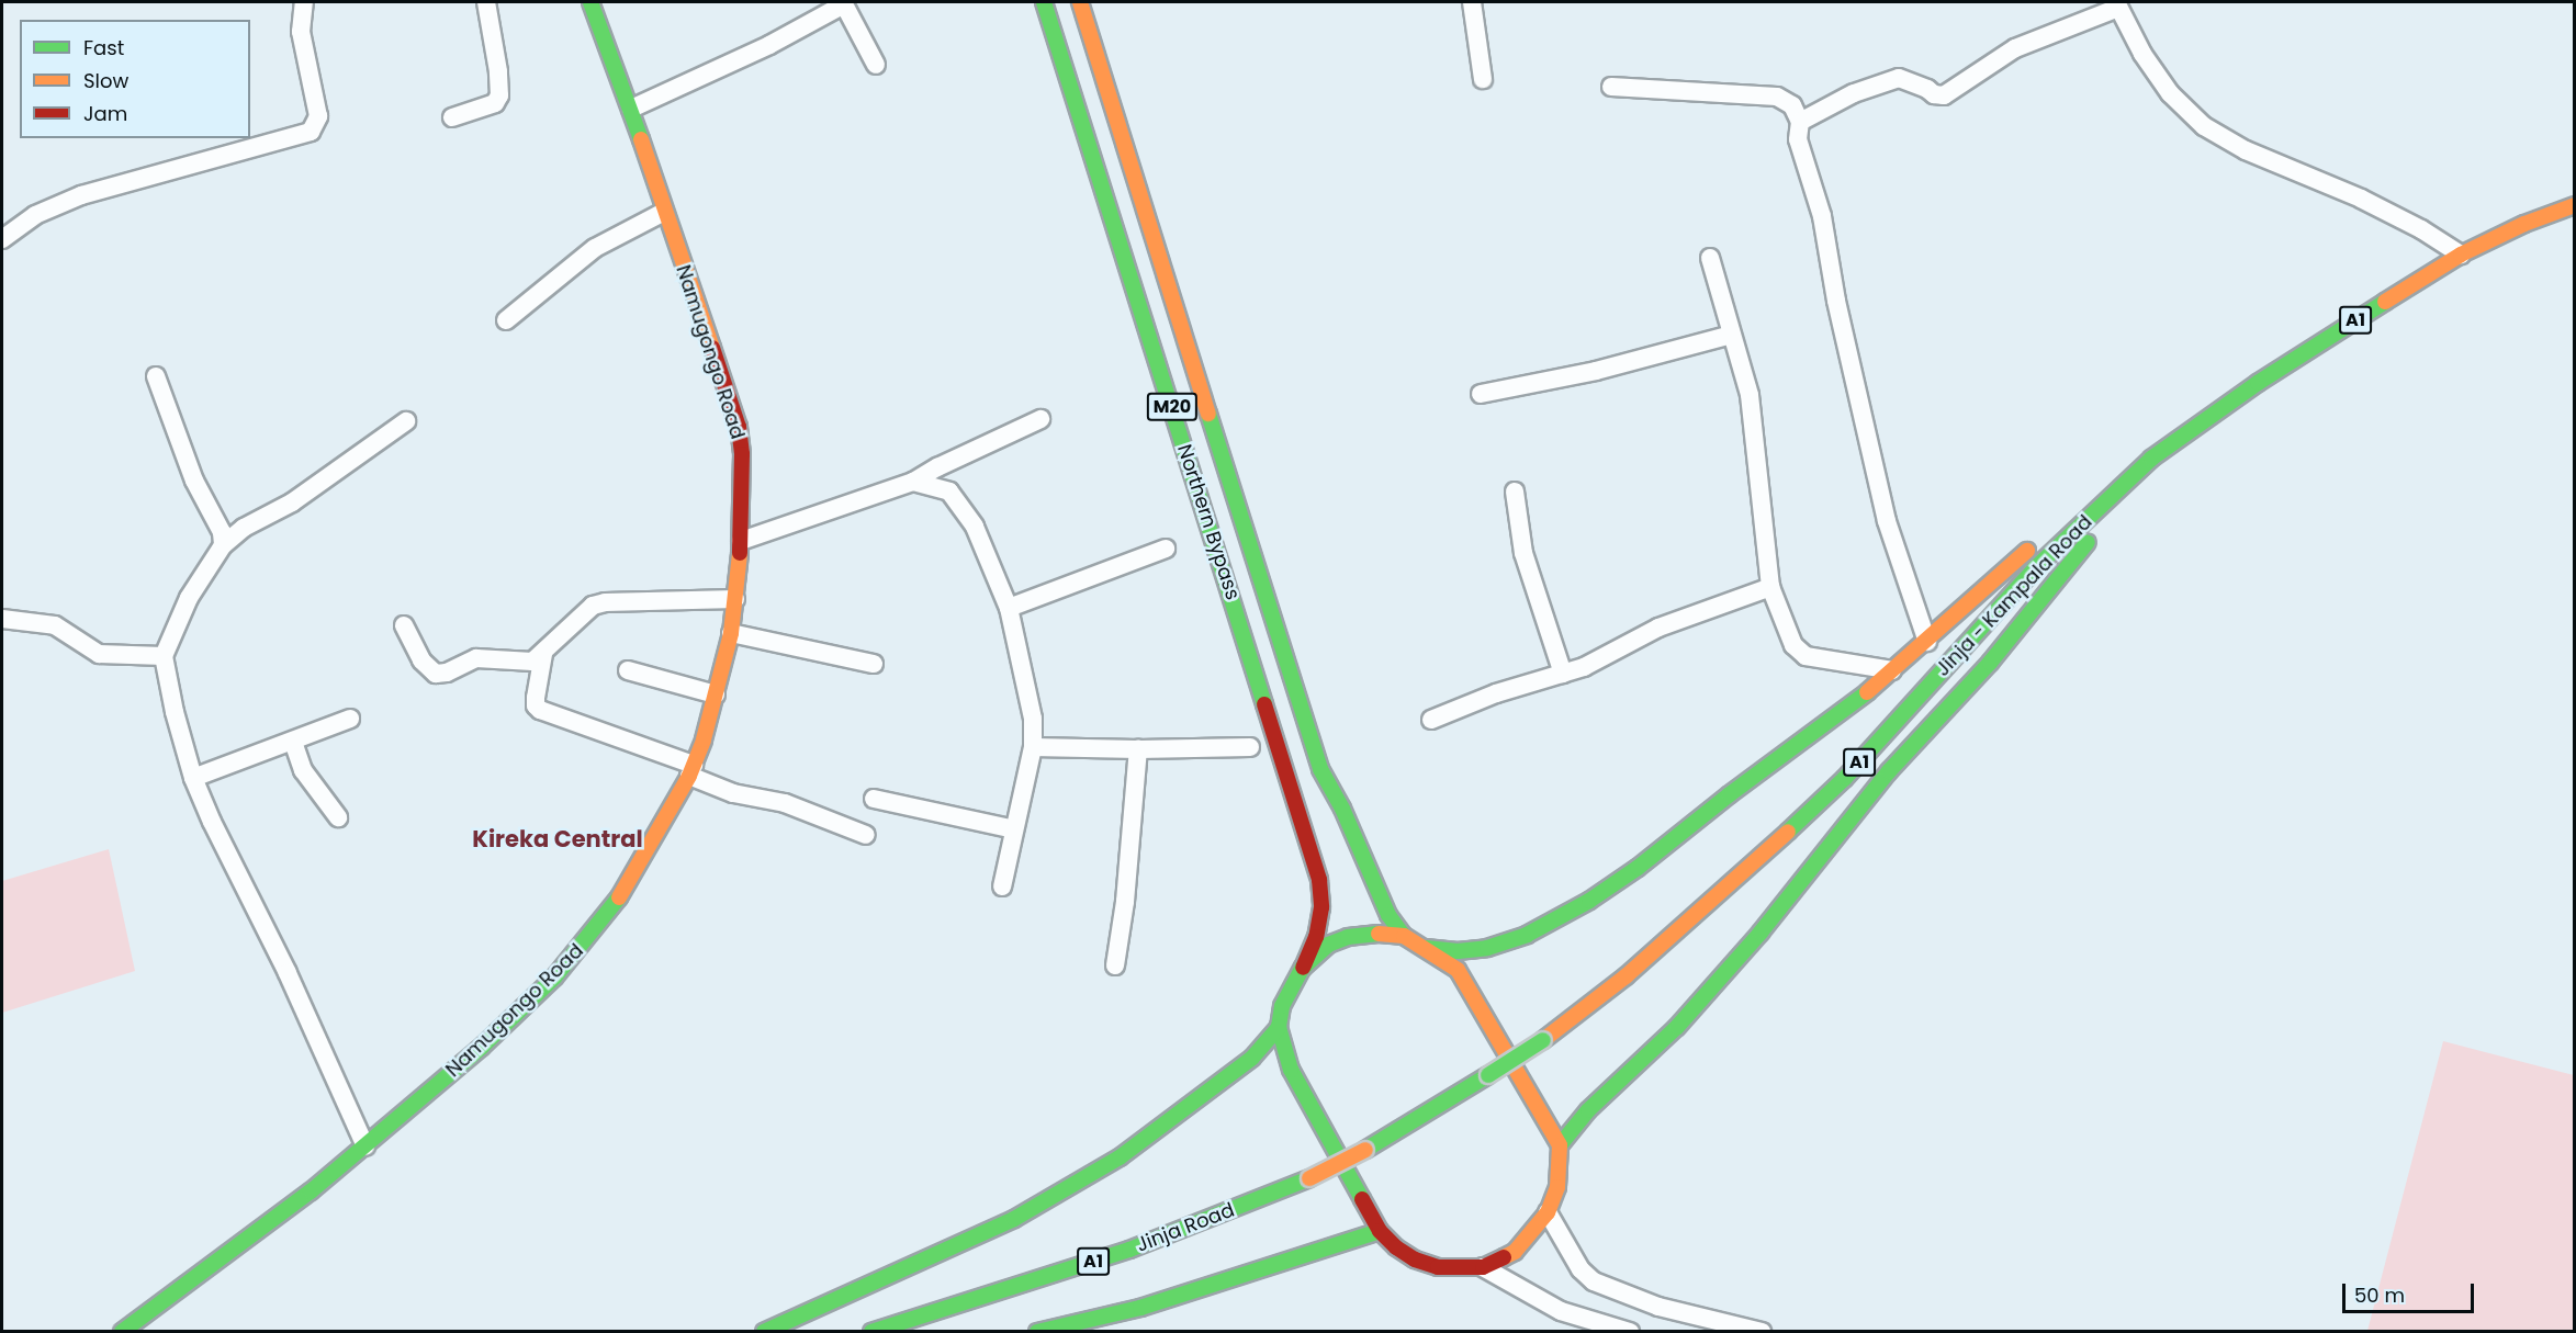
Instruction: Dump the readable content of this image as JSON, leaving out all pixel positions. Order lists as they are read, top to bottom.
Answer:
{
  "streets": {
    "main road": [
      "A1",
      "Namugongo Road",
      "M20",
      "Northern Bypass",
      "Jinja - Kampala Road",
      "Jinja Road"
    ]
  },
  "crossings": [
    ["Jinja - Kampala Road", "Jinja Road"]
  ],
  "districts": ["Kireka Central"],
  "legend": ["Fast", "Slow", "Jam"],
  "scale_bar": "50 m"
}
